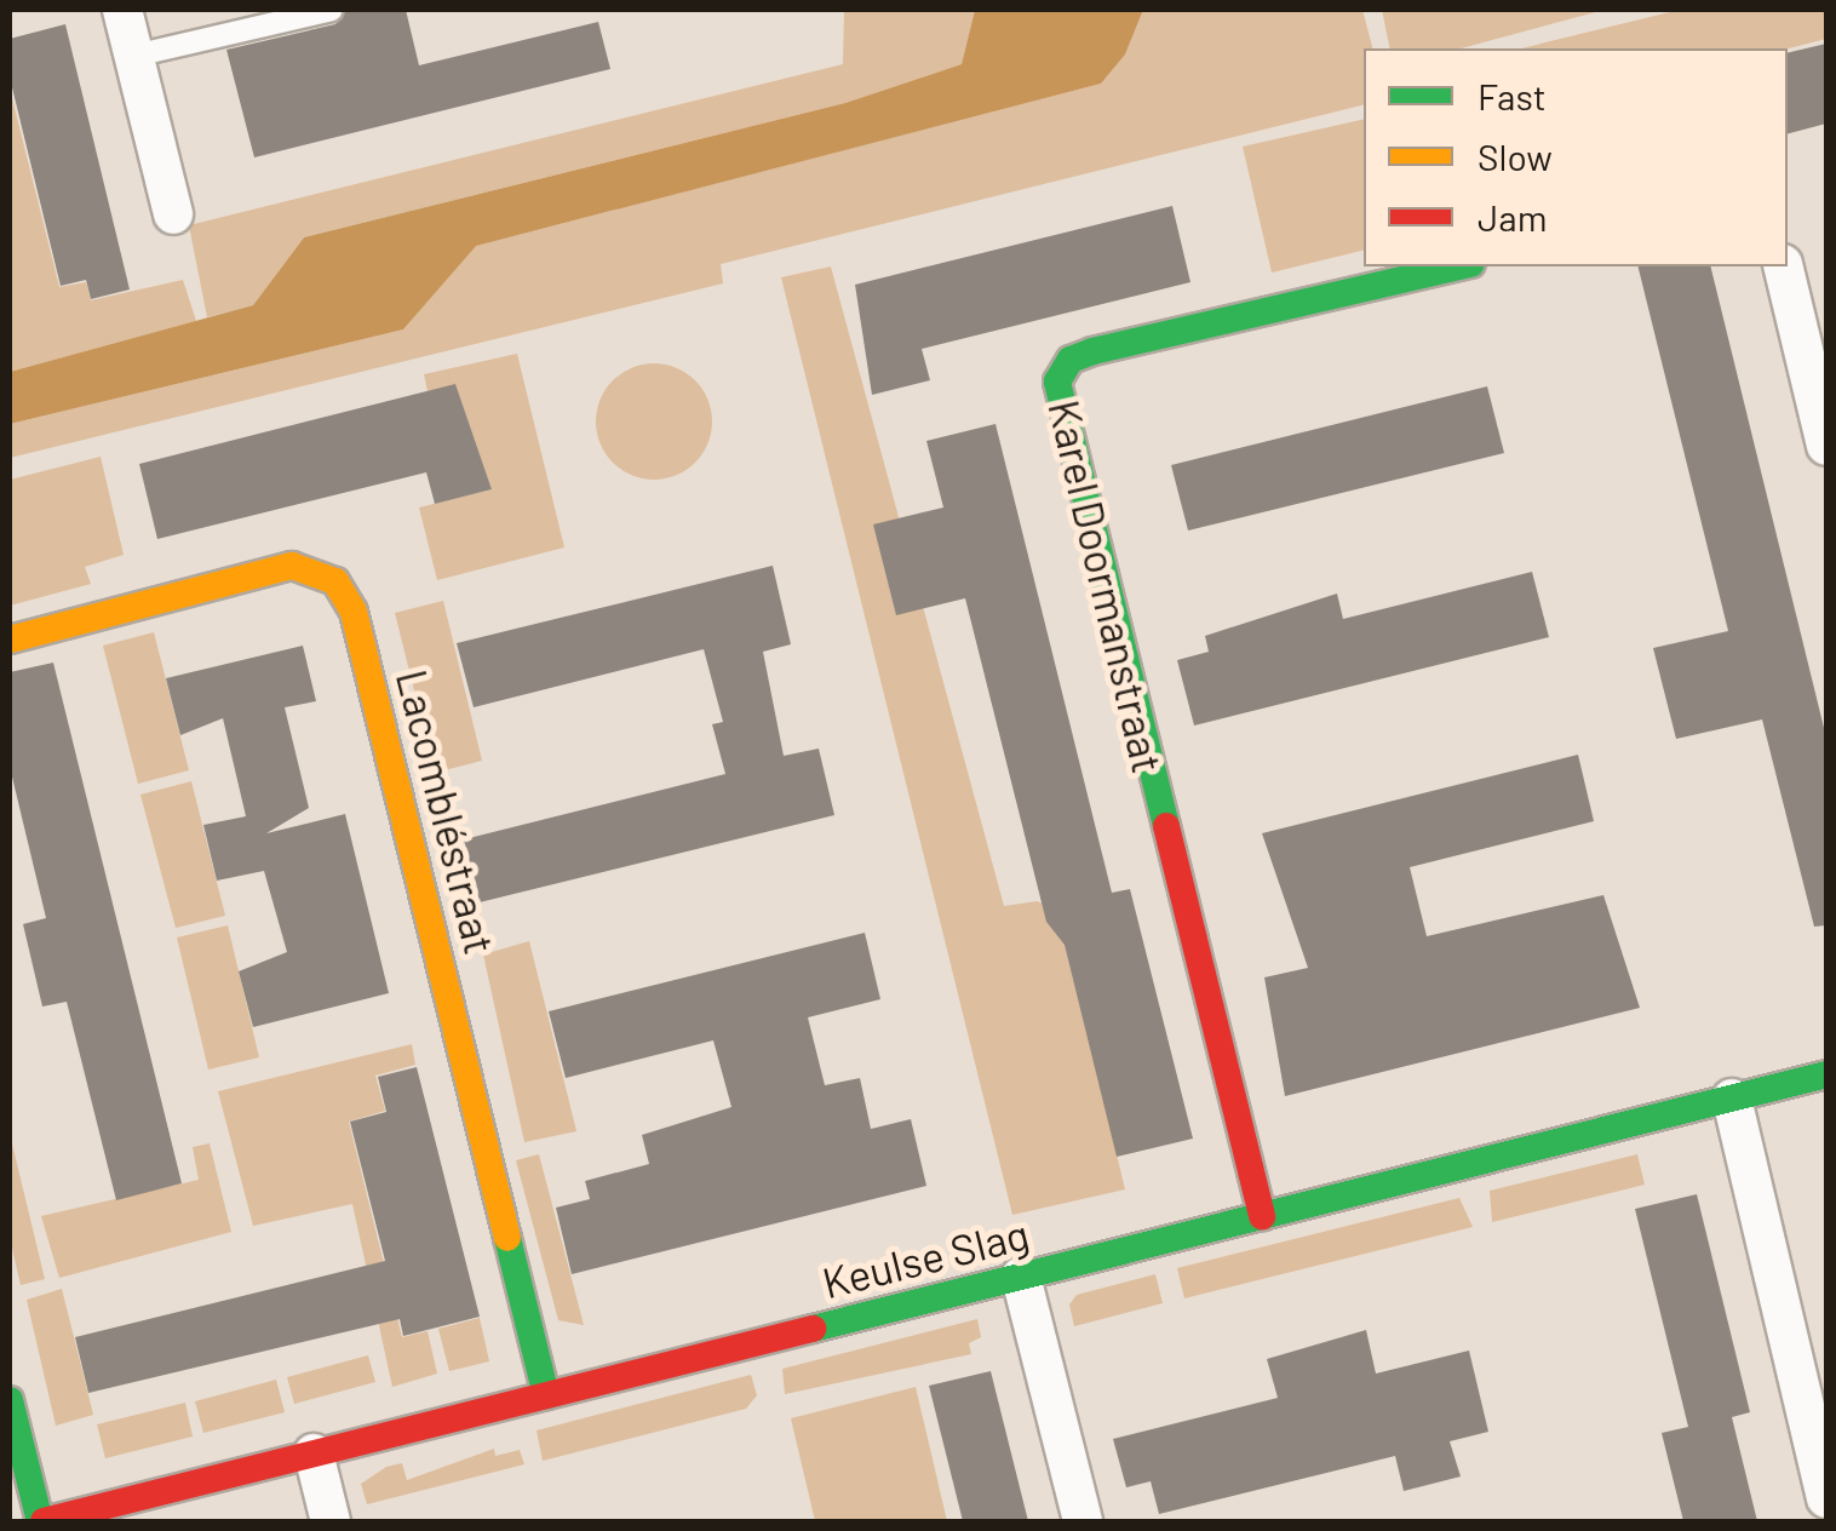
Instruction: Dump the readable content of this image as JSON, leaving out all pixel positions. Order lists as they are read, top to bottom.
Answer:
{
  "streets": {
    "street": ["Karel Doormanstraat", "Lacombléstraat", "Keulse Slag"]
  },
  "crossings": [
    ["Karel Doormanstraat", "Keulse Slag"],
    ["Lacombléstraat", "Keulse Slag"]
  ],
  "legend": ["Fast", "Slow", "Jam"]
}
